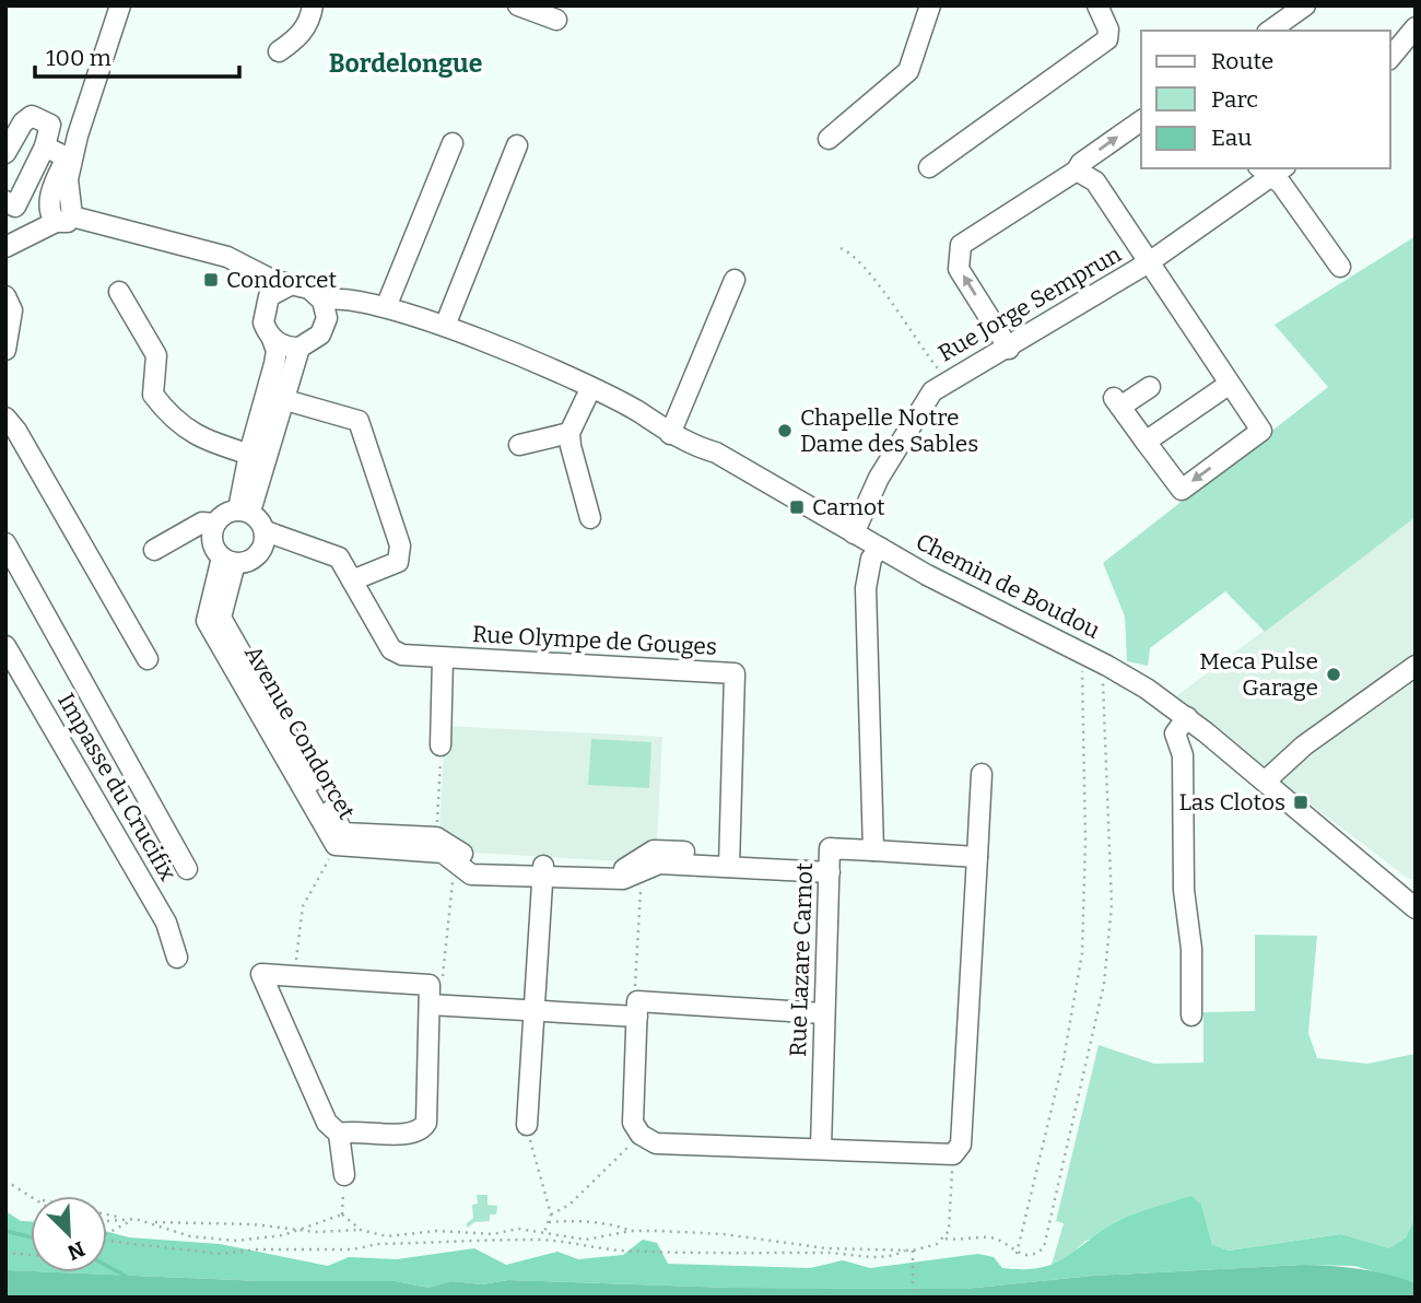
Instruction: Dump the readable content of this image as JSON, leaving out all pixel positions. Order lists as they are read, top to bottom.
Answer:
{
  "streets": {
    "street": [
      "Rue Jorge Semprun",
      "Chemin de Boudou",
      "Rue Olympe de Gouges",
      "Avenue Condorcet",
      "Impasse du Crucifix",
      "Rue Lazare Carnot"
    ]
  },
  "crossings": [
    ["Rue Jorge Semprun", "Chemin de Boudou"],
    ["Rue Olympe de Gouges", "Avenue Condorcet"],
    ["Avenue Condorcet", "Rue Lazare Carnot"]
  ],
  "districts": ["Bordelongue"],
  "places": {
    "transit": ["Condorcet", "Carnot", "Las Clotos"],
    "other": ["Chapelle Notre Dame des Sables", "Meca Pulse Garage"]
  },
  "legend": ["Route", "Parc", "Eau"],
  "scale_bar": "100 m",
  "north": "bottom right"
}
